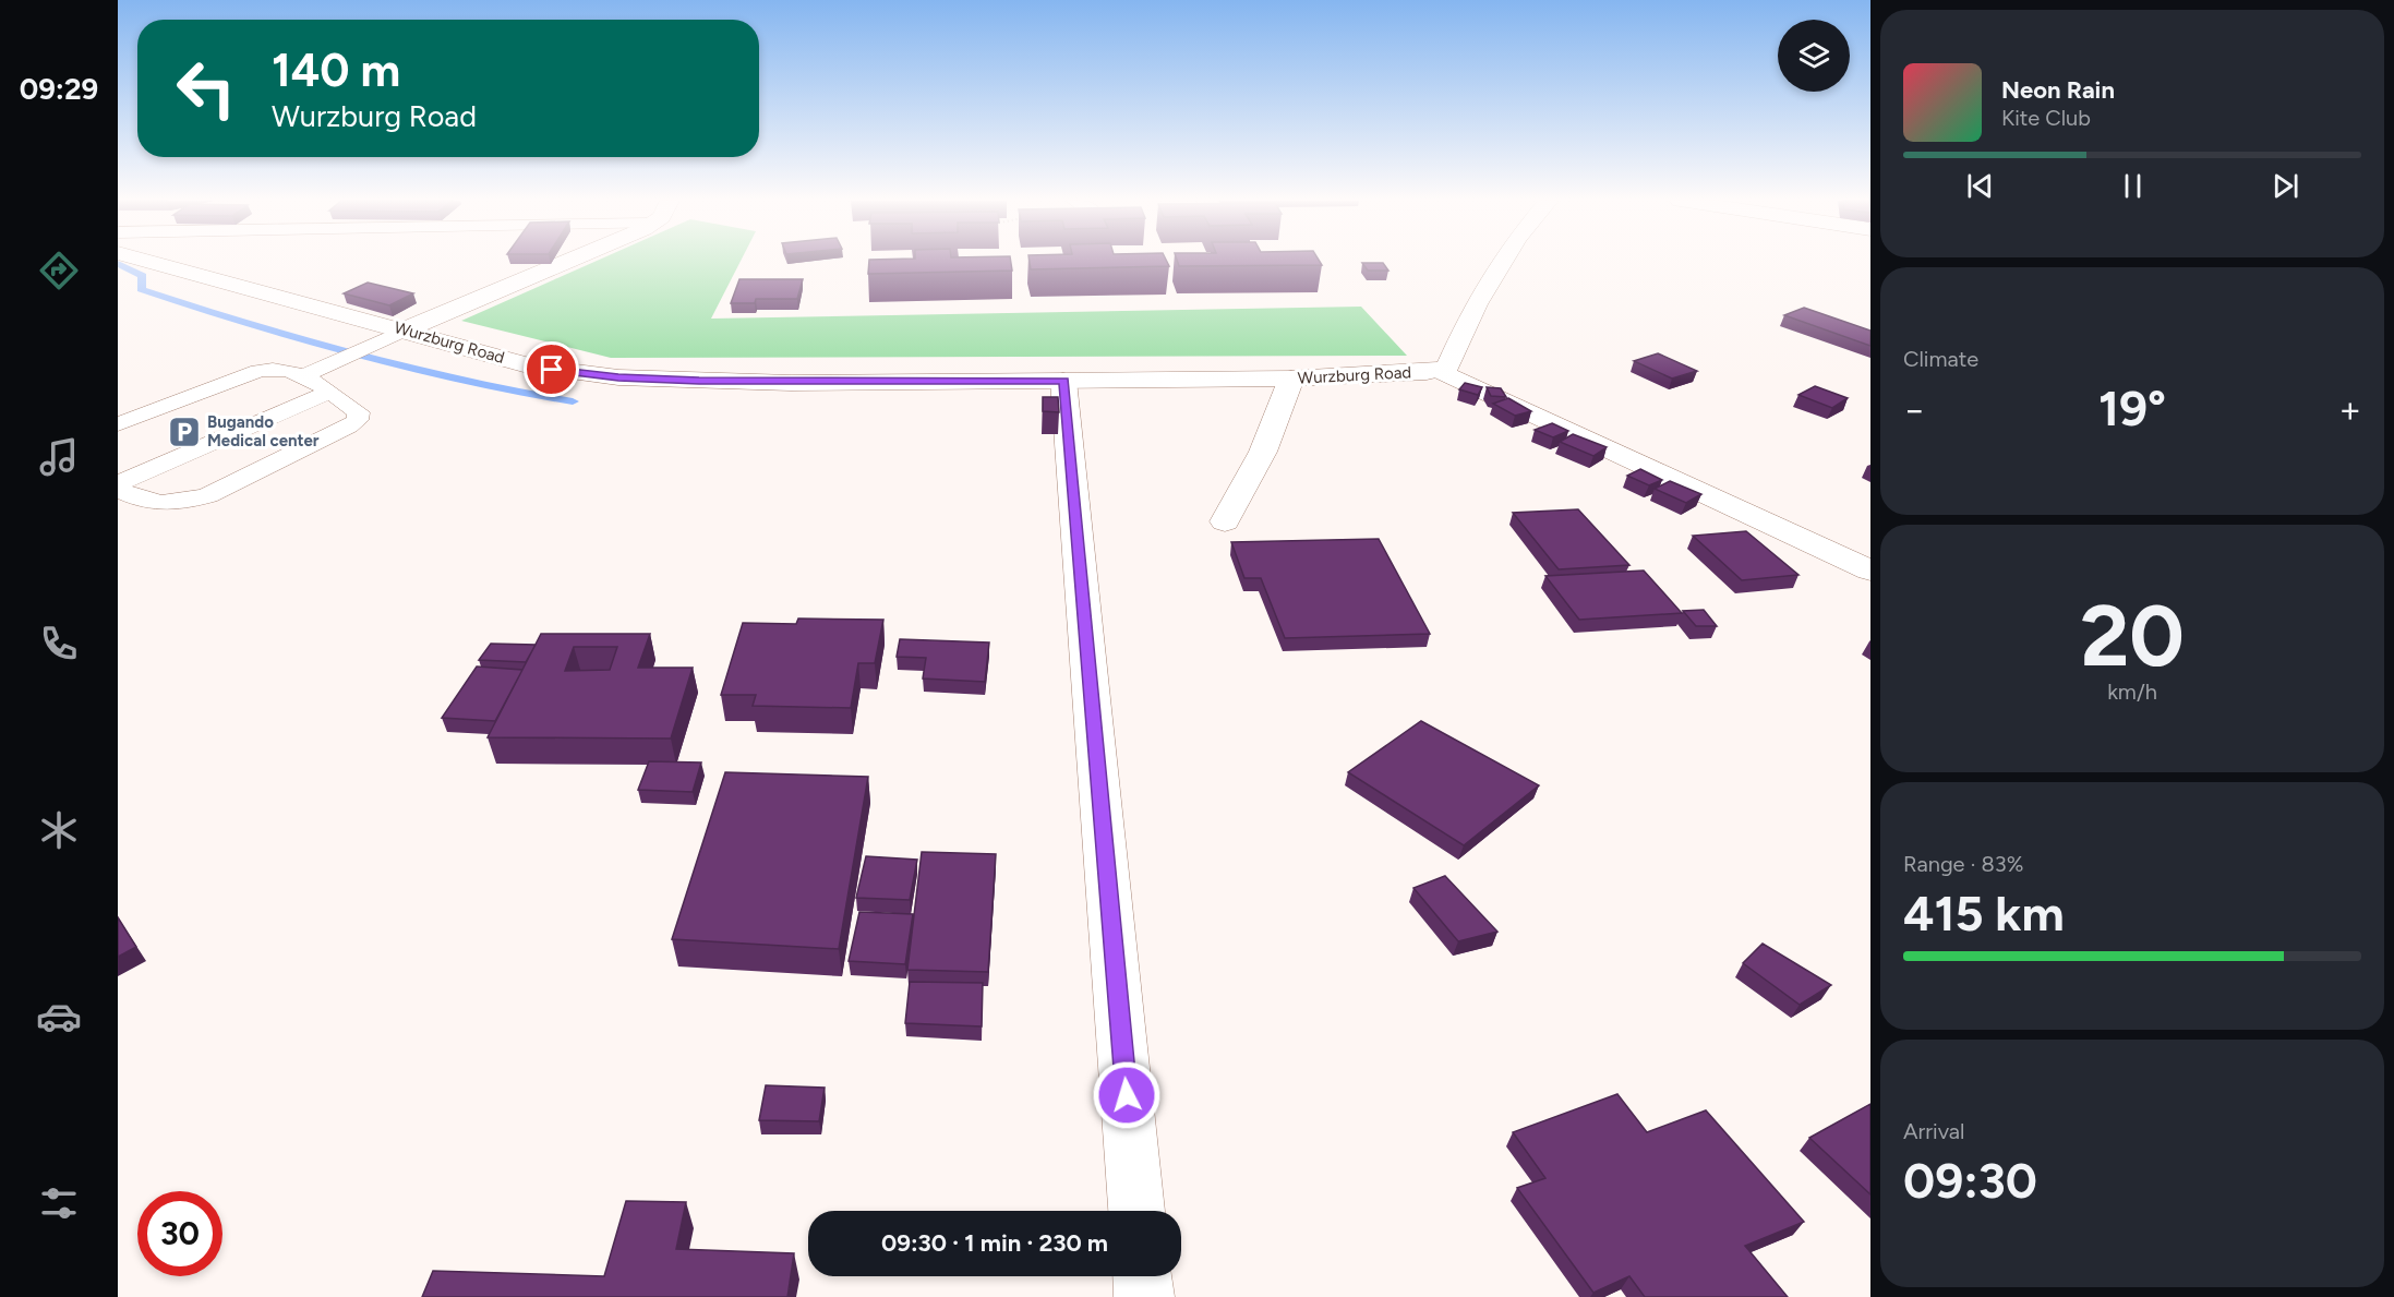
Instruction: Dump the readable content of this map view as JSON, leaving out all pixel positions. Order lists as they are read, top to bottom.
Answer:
{
  "streets": {
    "main road": ["Wurzburg Road"]
  },
  "places": {
    "parking": ["Bugando Medical center"]
  },
  "page": {
    "tabs": "09:29",
    "turn": ["140 m", "Wurzburg Road"],
    "song": ["Neon Rain", "Kite Club"],
    "tile": [
      "Climate",
      ["20", "km/h"],
      ["Range · 83%", "415 km"],
      ["Arrival", "09:30"]
    ],
    "heat": ["−", "19°", "+"],
    "limit": "30",
    "trip": "09:30 · 1 min · 230 m"
  }
}
